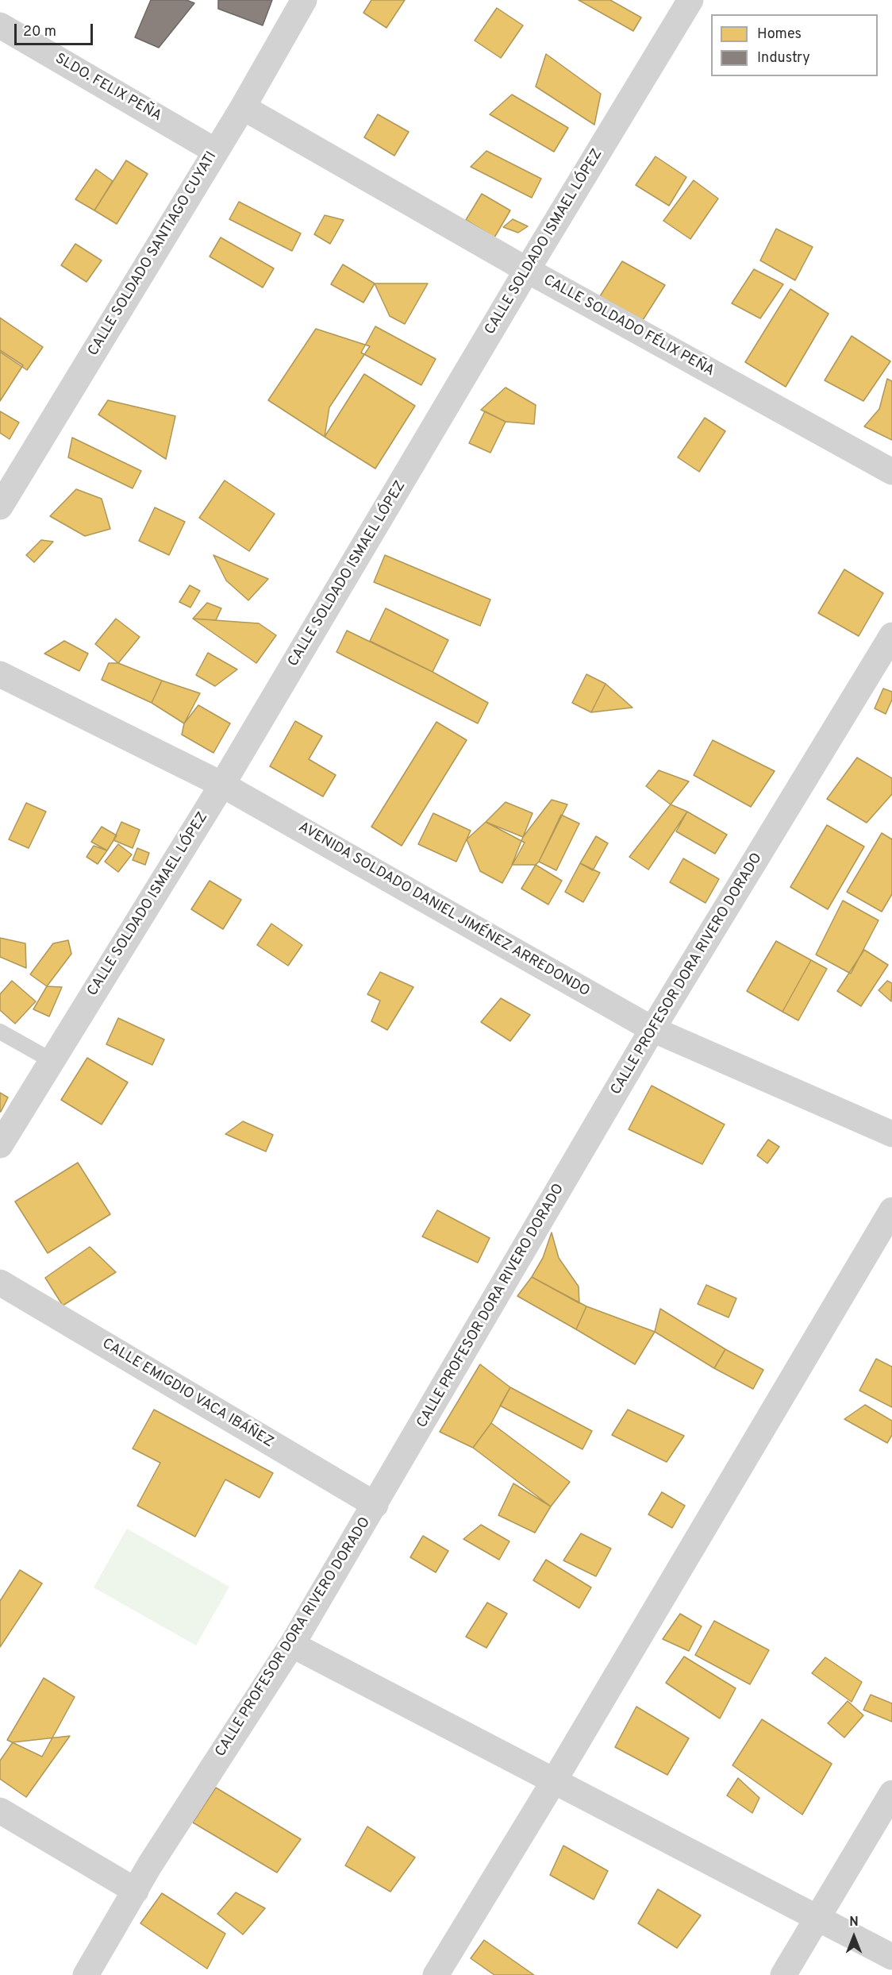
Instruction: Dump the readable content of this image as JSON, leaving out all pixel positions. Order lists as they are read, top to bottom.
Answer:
{
  "streets": {
    "street": [
      "SLDO. FELIX PEÑA",
      "CALLE SOLDADO ISMAEL LÓPEZ",
      "CALLE SOLDADO SANTIAGO CUYATI",
      "CALLE SOLDADO FÉLIX PEÑA",
      "AVENIDA SOLDADO DANIEL JIMÉNEZ ARREDONDO",
      "CALLE PROFESOR DORA RIVERO DORADO",
      "CALLE EMIGDIO VACA IBÁÑEZ"
    ]
  },
  "crossings": [
    ["SLDO. FELIX PEÑA", "CALLE SOLDADO SANTIAGO CUYATI"],
    ["CALLE SOLDADO ISMAEL LÓPEZ", "CALLE SOLDADO FÉLIX PEÑA"],
    ["CALLE SOLDADO ISMAEL LÓPEZ", "AVENIDA SOLDADO DANIEL JIMÉNEZ ARREDONDO"],
    ["CALLE SOLDADO SANTIAGO CUYATI", "CALLE SOLDADO FÉLIX PEÑA"],
    ["AVENIDA SOLDADO DANIEL JIMÉNEZ ARREDONDO", "CALLE PROFESOR DORA RIVERO DORADO"],
    ["CALLE PROFESOR DORA RIVERO DORADO", "CALLE EMIGDIO VACA IBÁÑEZ"]
  ],
  "legend": ["Homes", "Industry"],
  "scale_bar": "20 m",
  "north": "top"
}
